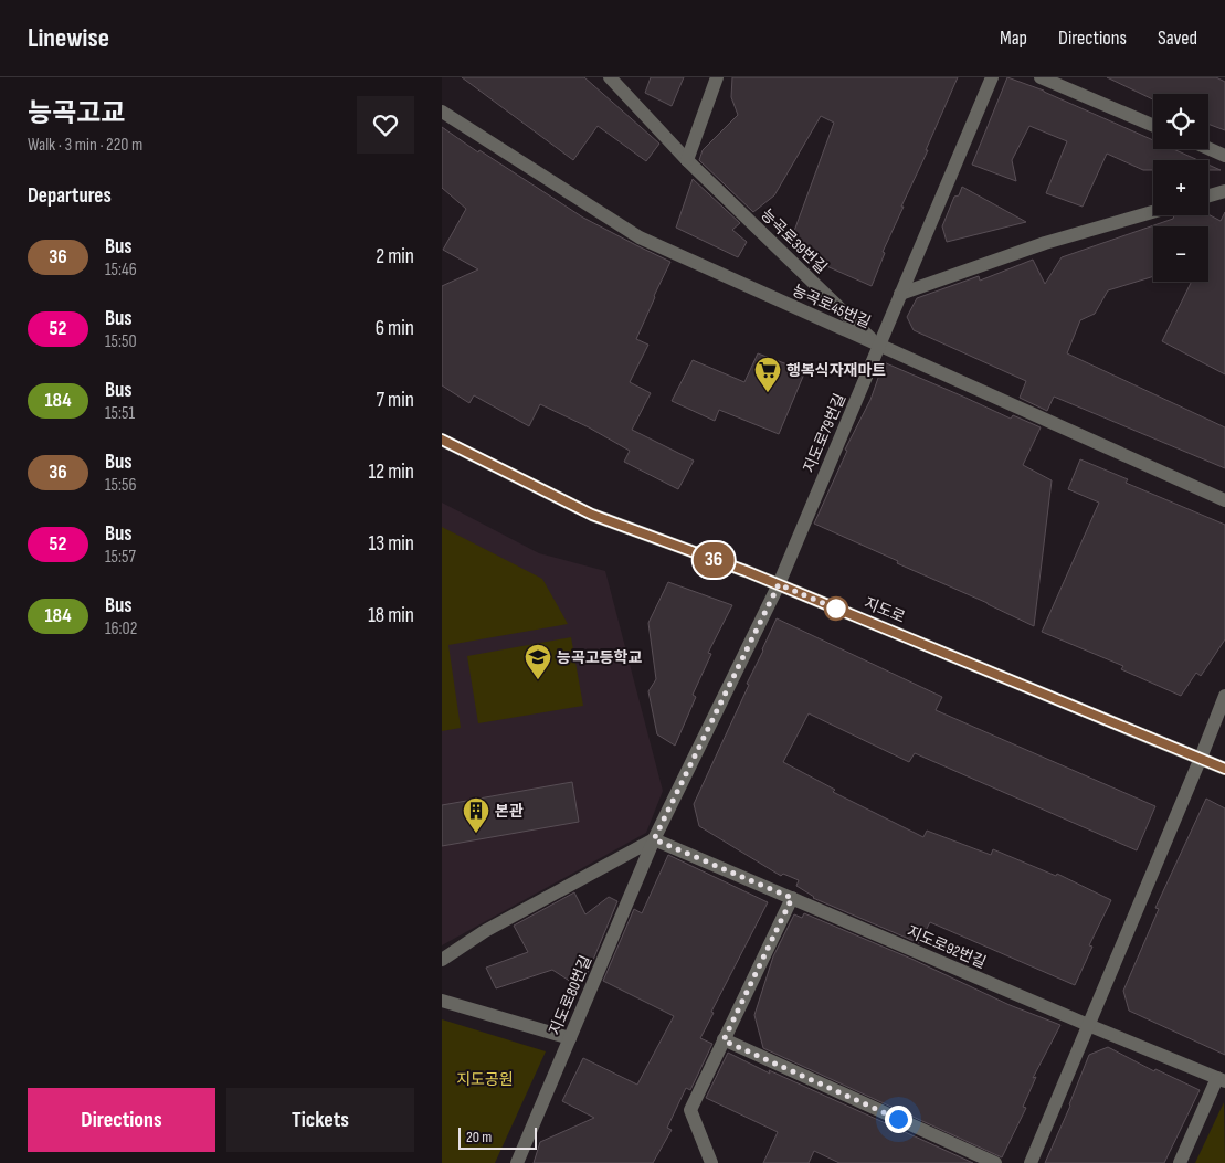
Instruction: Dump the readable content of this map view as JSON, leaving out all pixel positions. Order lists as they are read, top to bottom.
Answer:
{
  "streets": {
    "main road": ["지도로"],
    "street": [
      "능곡로39번길",
      "능곡로45번길",
      "지도로79번길",
      "지도로92번길",
      "지도로80번길"
    ]
  },
  "crossings": [
    ["능곡로39번길", "능곡로45번길"],
    ["능곡로39번길", "지도로79번길"],
    ["능곡로45번길", "지도로79번길"],
    ["지도로79번길", "지도로"],
    ["지도로79번길", "지도로80번길"],
    ["지도로", "지도로80번길"],
    ["지도로92번길", "지도로80번길"]
  ],
  "parks": ["지도공원"],
  "places": {
    "supermarket": ["행복식자재마트"],
    "school or university": ["능곡고등학교"],
    "building": ["본관"]
  },
  "lines": ["bus line 36"],
  "scale_bar": "20 m",
  "page": {
    "header": "Linewise",
    "nav": ["Map", "Directions", "Saved"],
    "heading": [
      ["능곡고교", "Walk · 3 min · 220 m"],
      "Departures"
    ],
    "on_map": "36",
    "map_buttons": ["+", "−"],
    "list": [
      {
        "mark": "36",
        "name": "Bus",
        "note": "15:46",
        "value": "2 min"
      },
      {
        "mark": "52",
        "name": "Bus",
        "note": "15:50",
        "value": "6 min"
      },
      {
        "mark": "184",
        "name": "Bus",
        "note": "15:51",
        "value": "7 min"
      },
      {
        "mark": "36",
        "name": "Bus",
        "note": "15:56",
        "value": "12 min"
      },
      {
        "mark": "52",
        "name": "Bus",
        "note": "15:57",
        "value": "13 min"
      },
      {
        "mark": "184",
        "name": "Bus",
        "note": "16:02",
        "value": "18 min"
      }
    ],
    "buttons": ["Directions", "Tickets"],
    "scale": "20 m"
  }
}
